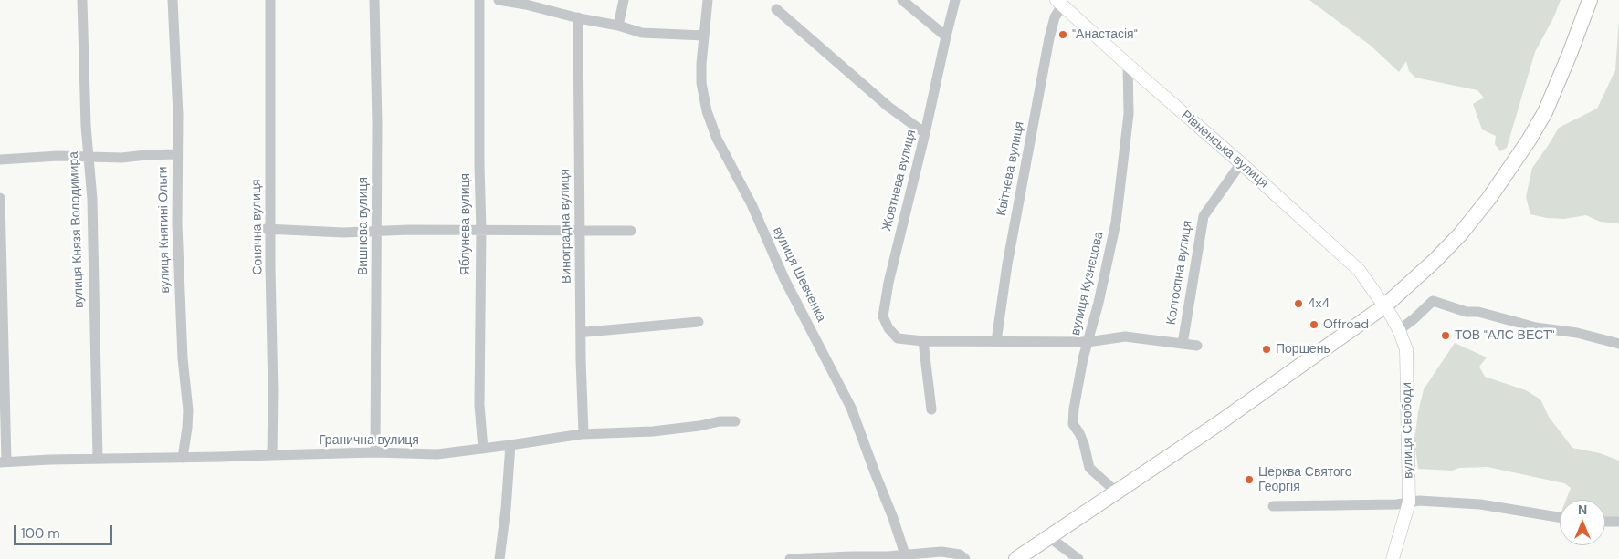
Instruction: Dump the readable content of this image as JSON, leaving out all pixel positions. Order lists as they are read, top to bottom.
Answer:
{
  "streets": {
    "main road": ["Рівненська вулиця", "вулиця Свободи"],
    "street": [
      "Квітнева вулиця",
      "Жовтнева вулиця",
      "Яблунева вулиця",
      "Вишнева вулиця",
      "Виноградна вулиця",
      "Сонячна вулиця",
      "вулиця Князя Володимира",
      "вулиця Княгині Ольги",
      "Колгоспна вулиця",
      "вулиця Шевченка",
      "вулиця Кузнєцова",
      "Гранична вулиця"
    ]
  },
  "crossings": [
    ["Рівненська вулиця", "Квітнева вулиця"],
    ["Рівненська вулиця", "Колгоспна вулиця"],
    ["Рівненська вулиця", "вулиця Кузнєцова"],
    ["Рівненська вулиця", "вулиця Свободи"],
    ["Квітнева вулиця", "Жовтнева вулиця"],
    ["Жовтнева вулиця", "Колгоспна вулиця"],
    ["Жовтнева вулиця", "вулиця Кузнєцова"],
    ["Яблунева вулиця", "Гранична вулиця"],
    ["Вишнева вулиця", "Гранична вулиця"],
    ["Виноградна вулиця", "Гранична вулиця"],
    ["Сонячна вулиця", "Гранична вулиця"],
    ["вулиця Князя Володимира", "Гранична вулиця"],
    ["вулиця Княгині Ольги", "Гранична вулиця"]
  ],
  "places": [
    "\"Анастасія\"",
    "4x4",
    "Offroad",
    "ТОВ \"АЛС ВЕСТ\"",
    "Поршень",
    "Церква Святого Георгія"
  ],
  "scale_bar": "100 m",
  "north": "top"
}
